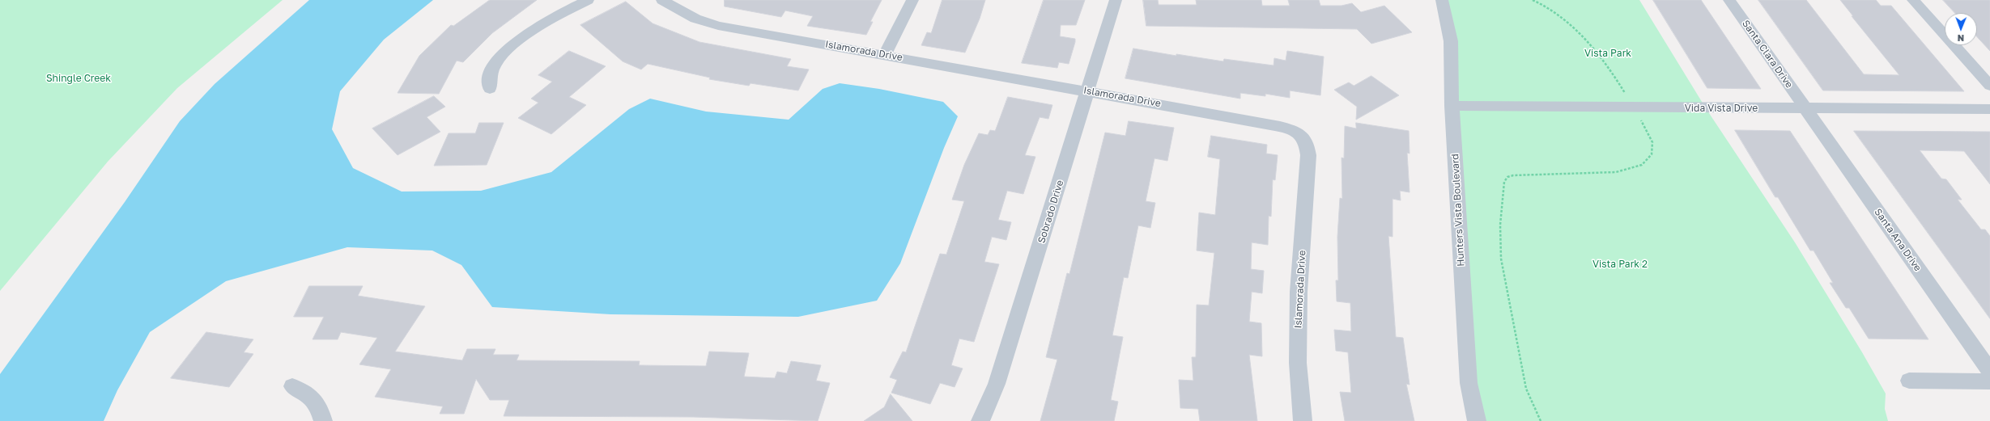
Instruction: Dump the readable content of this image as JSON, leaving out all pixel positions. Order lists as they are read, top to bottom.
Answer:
{
  "streets": {
    "street": [
      "Islamorada Drive",
      "Santa Clara Drive",
      "Vida Vista Drive",
      "Hunters Vista Boulevard",
      "Sobrado Drive",
      "Santa Ana Drive"
    ]
  },
  "crossings": [
    ["Islamorada Drive", "Sobrado Drive"],
    ["Santa Clara Drive", "Vida Vista Drive"],
    ["Santa Clara Drive", "Santa Ana Drive"],
    ["Vida Vista Drive", "Hunters Vista Boulevard"],
    ["Vida Vista Drive", "Santa Ana Drive"]
  ],
  "parks": ["Vista Park", "Shingle Creek", "Vista Park 2"],
  "north": "bottom"
}
